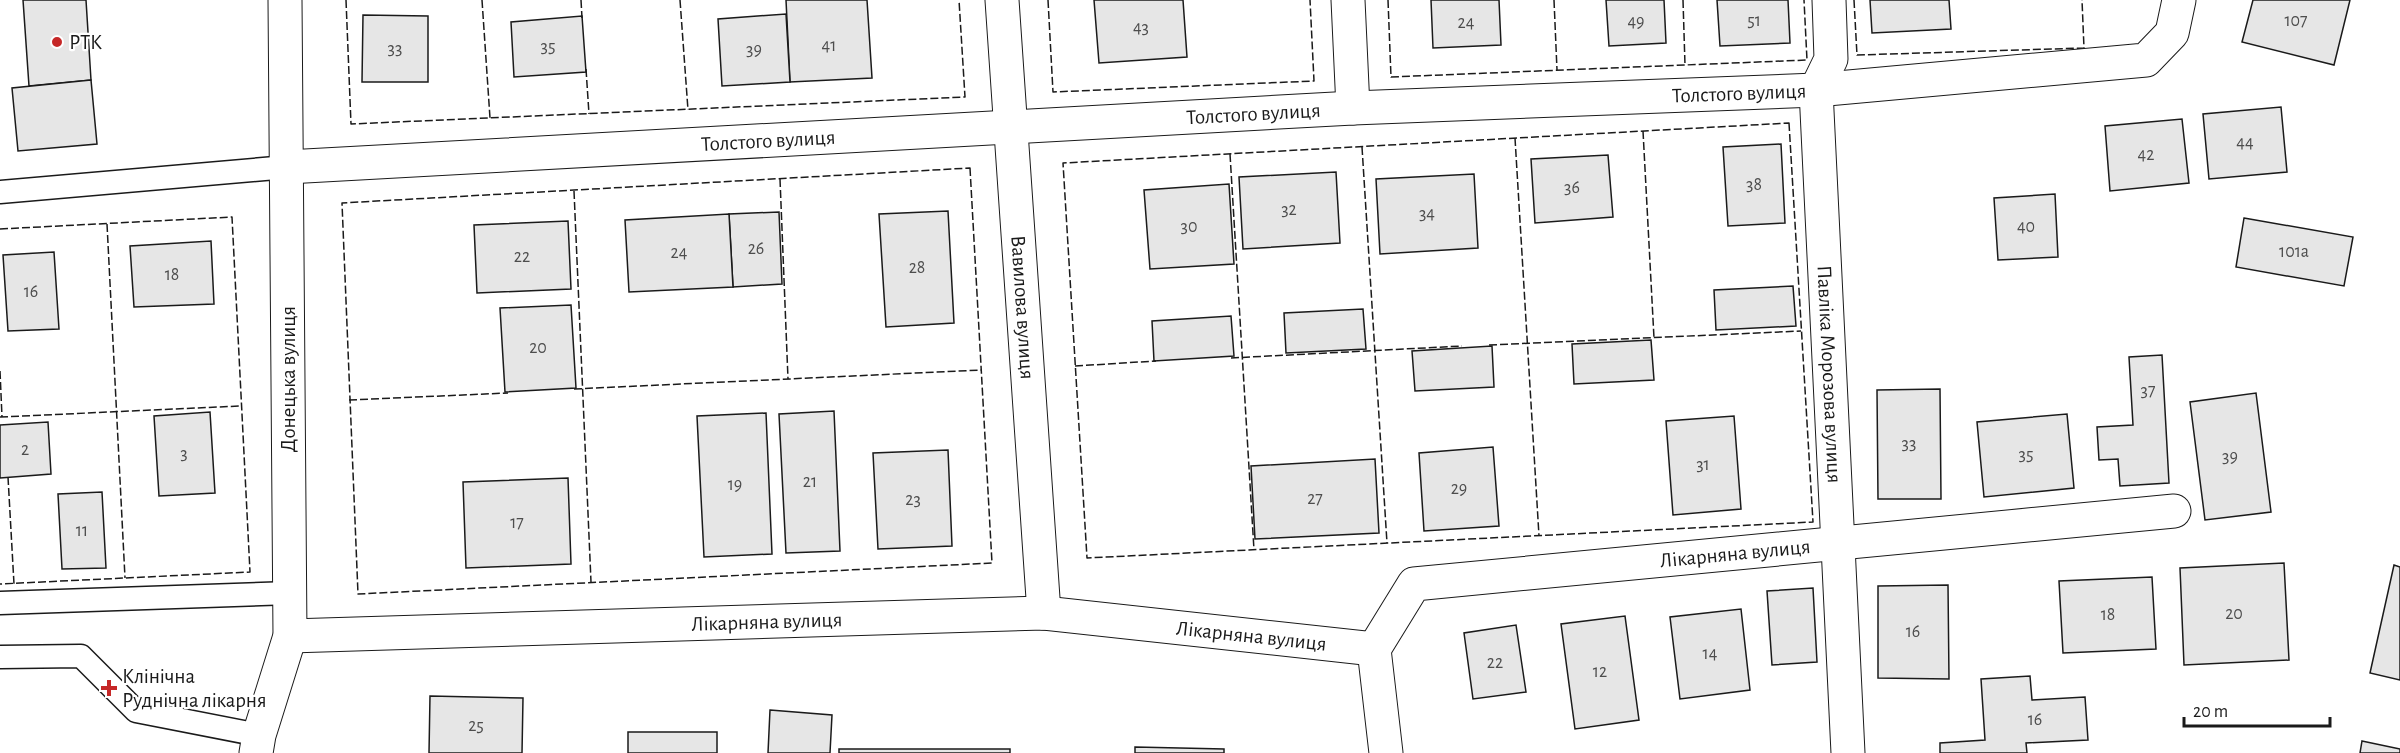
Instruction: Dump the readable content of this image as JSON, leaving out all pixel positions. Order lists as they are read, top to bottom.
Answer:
{
  "streets": {
    "street": [
      "Толстого вулиця",
      "Вавилова вулиця",
      "Павліка Морозова вулиця",
      "Донецька вулиця",
      "Лікарняна вулиця"
    ]
  },
  "crossings": [
    ["Толстого вулиця", "Вавилова вулиця"],
    ["Толстого вулиця", "Павліка Морозова вулиця"],
    ["Толстого вулиця", "Донецька вулиця"],
    ["Вавилова вулиця", "Лікарняна вулиця"],
    ["Павліка Морозова вулиця", "Лікарняна вулиця"],
    ["Донецька вулиця", "Лікарняна вулиця"]
  ],
  "places": {
    "other": ["РТК"],
    "health": ["Клінічна Руднічна лікарня"]
  },
  "house_numbers": [
    "51",
    "107",
    "49",
    "24",
    "43",
    "41",
    "35",
    "33",
    "39",
    "44",
    "42",
    "38",
    "36",
    "32",
    "34",
    "30",
    "40",
    "26",
    "101а",
    "24",
    "22",
    "28",
    "18",
    "16",
    "20",
    "37",
    "33",
    "2",
    "3",
    "35",
    "39",
    "31",
    "21",
    "19",
    "29",
    "27",
    "23",
    "17",
    "11",
    "20",
    "18",
    "16",
    "14",
    "22",
    "12",
    "16",
    "25"
  ],
  "scale_bar": "20 m"
}
